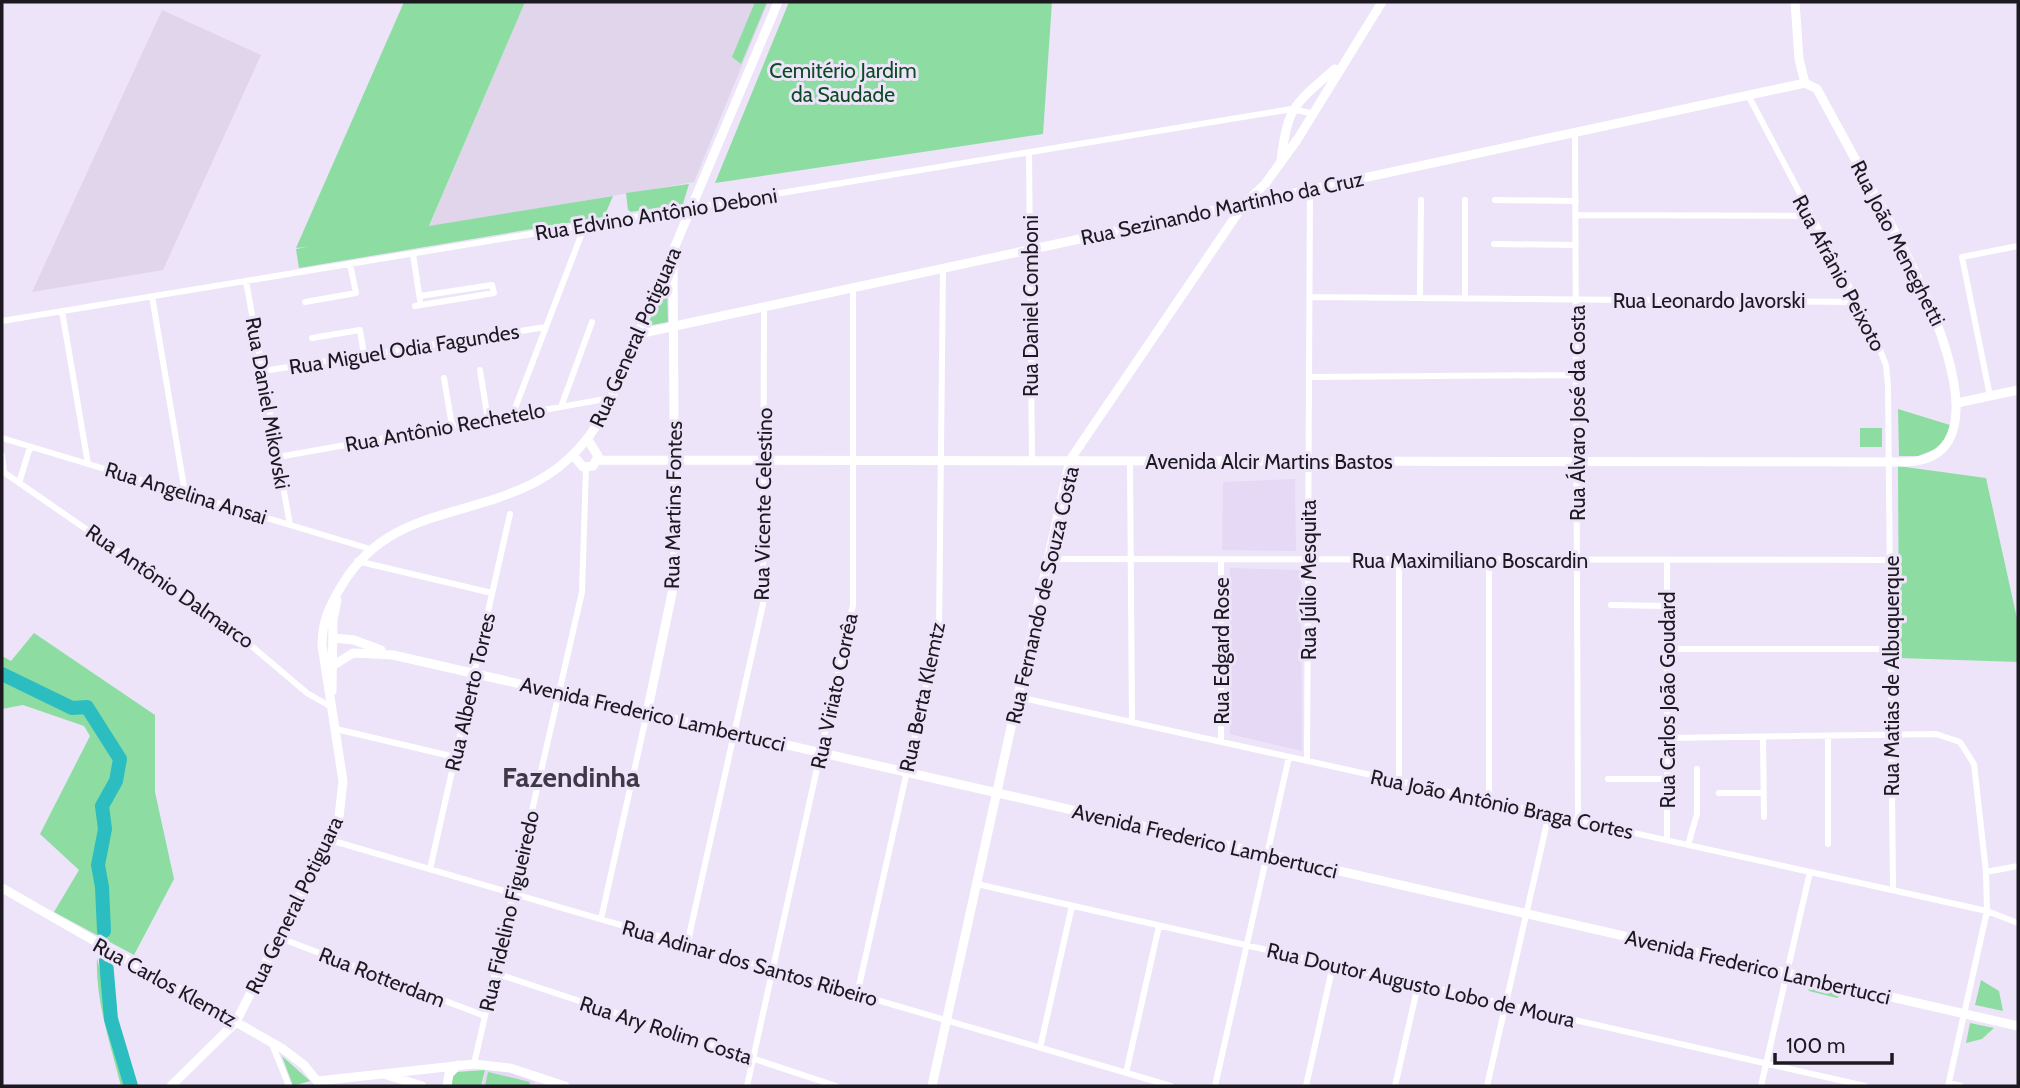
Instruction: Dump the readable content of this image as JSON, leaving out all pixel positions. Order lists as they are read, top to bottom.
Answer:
{
  "streets": {
    "street": [
      "Rua Sezinando Martinho da Cruz",
      "Rua Edvino Antônio Deboni",
      "Rua João Meneghetti",
      "Rua Afrânio Peixoto",
      "Rua Leonardo Javorski",
      "Rua Daniel Comboni",
      "Rua General Potiguara",
      "Rua Miguel Odia Fagundes",
      "Rua Daniel Mikovski",
      "Rua Álvaro José da Costa",
      "Rua Antônio Rechetelo",
      "Avenida Alcir Martins Bastos",
      "Rua Angelina Ansai",
      "Rua Vicente Celestino",
      "Rua Martins Fontes",
      "Rua Maximiliano Boscardin",
      "Rua Júlio Mesquita",
      "Rua Antônio Dalmarco",
      "Rua Fernando de Souza Costa",
      "Rua Edgard Rose",
      "Rua Matias de Albuquerque",
      "Rua Viriato Corrêa",
      "Rua Alberto Torres",
      "Rua Berta Klemtz",
      "Rua Carlos João Goudard",
      "Avenida Frederico Lambertucci",
      "Rua João Antônio Braga Cortes",
      "Rua Fidelino Figueiredo",
      "Rua Adinar dos Santos Ribeiro",
      "Rua Rotterdam",
      "Rua Carlos Klemtz",
      "Rua Doutor Augusto Lobo de Moura",
      "Rua Ary Rolim Costa"
    ]
  },
  "crossings": [
    ["Rua Sezinando Martinho da Cruz", "Rua João Meneghetti"],
    ["Rua Sezinando Martinho da Cruz", "Rua Afrânio Peixoto"],
    ["Rua Sezinando Martinho da Cruz", "Rua Daniel Comboni"],
    ["Rua Sezinando Martinho da Cruz", "Rua General Potiguara"],
    ["Rua Sezinando Martinho da Cruz", "Rua Álvaro José da Costa"],
    ["Rua Sezinando Martinho da Cruz", "Rua Vicente Celestino"],
    ["Rua Sezinando Martinho da Cruz", "Rua Martins Fontes"],
    ["Rua Sezinando Martinho da Cruz", "Rua Júlio Mesquita"],
    ["Rua Sezinando Martinho da Cruz", "Rua Fernando de Souza Costa"],
    ["Rua Sezinando Martinho da Cruz", "Rua Viriato Corrêa"],
    ["Rua Sezinando Martinho da Cruz", "Rua Berta Klemtz"],
    ["Rua Edvino Antônio Deboni", "Rua Daniel Comboni"],
    ["Rua Edvino Antônio Deboni", "Rua General Potiguara"],
    ["Rua Edvino Antônio Deboni", "Rua Daniel Mikovski"],
    ["Rua Edvino Antônio Deboni", "Rua Fernando de Souza Costa"],
    ["Rua João Meneghetti", "Avenida Alcir Martins Bastos"],
    ["Rua Afrânio Peixoto", "Rua Leonardo Javorski"],
    ["Rua Afrânio Peixoto", "Avenida Alcir Martins Bastos"],
    ["Rua Afrânio Peixoto", "Rua Matias de Albuquerque"],
    ["Rua Leonardo Javorski", "Rua Álvaro José da Costa"],
    ["Rua Leonardo Javorski", "Rua Júlio Mesquita"],
    ["Rua Daniel Comboni", "Avenida Alcir Martins Bastos"],
    ["Rua General Potiguara", "Rua Antônio Rechetelo"],
    ["Rua General Potiguara", "Rua Angelina Ansai"],
    ["Rua General Potiguara", "Rua Martins Fontes"],
    ["Rua General Potiguara", "Rua Antônio Dalmarco"],
    ["Rua General Potiguara", "Avenida Frederico Lambertucci"],
    ["Rua General Potiguara", "Rua Adinar dos Santos Ribeiro"],
    ["Rua General Potiguara", "Rua Rotterdam"],
    ["Rua General Potiguara", "Rua Carlos Klemtz"],
    ["Rua Miguel Odia Fagundes", "Rua Daniel Mikovski"],
    ["Rua Daniel Mikovski", "Rua Antônio Rechetelo"],
    ["Rua Daniel Mikovski", "Rua Angelina Ansai"],
    ["Rua Álvaro José da Costa", "Avenida Alcir Martins Bastos"],
    ["Rua Álvaro José da Costa", "Rua Maximiliano Boscardin"],
    ["Rua Álvaro José da Costa", "Rua João Antônio Braga Cortes"],
    ["Avenida Alcir Martins Bastos", "Rua Vicente Celestino"],
    ["Avenida Alcir Martins Bastos", "Rua Martins Fontes"],
    ["Avenida Alcir Martins Bastos", "Rua Júlio Mesquita"],
    ["Avenida Alcir Martins Bastos", "Rua Fernando de Souza Costa"],
    ["Avenida Alcir Martins Bastos", "Rua Matias de Albuquerque"],
    ["Avenida Alcir Martins Bastos", "Rua Viriato Corrêa"],
    ["Avenida Alcir Martins Bastos", "Rua Berta Klemtz"],
    ["Rua Vicente Celestino", "Avenida Frederico Lambertucci"],
    ["Rua Vicente Celestino", "Rua Adinar dos Santos Ribeiro"],
    ["Rua Martins Fontes", "Avenida Frederico Lambertucci"],
    ["Rua Martins Fontes", "Rua Adinar dos Santos Ribeiro"],
    ["Rua Maximiliano Boscardin", "Rua Júlio Mesquita"],
    ["Rua Maximiliano Boscardin", "Rua Fernando de Souza Costa"],
    ["Rua Maximiliano Boscardin", "Rua Edgard Rose"],
    ["Rua Maximiliano Boscardin", "Rua Matias de Albuquerque"],
    ["Rua Maximiliano Boscardin", "Rua Carlos João Goudard"],
    ["Rua Júlio Mesquita", "Rua João Antônio Braga Cortes"],
    ["Rua Fernando de Souza Costa", "Avenida Frederico Lambertucci"],
    ["Rua Fernando de Souza Costa", "Rua João Antônio Braga Cortes"],
    ["Rua Fernando de Souza Costa", "Rua Adinar dos Santos Ribeiro"],
    ["Rua Fernando de Souza Costa", "Rua Doutor Augusto Lobo de Moura"],
    ["Rua Edgard Rose", "Rua João Antônio Braga Cortes"],
    ["Rua Matias de Albuquerque", "Rua João Antônio Braga Cortes"],
    ["Rua Viriato Corrêa", "Avenida Frederico Lambertucci"],
    ["Rua Viriato Corrêa", "Rua Adinar dos Santos Ribeiro"],
    ["Rua Viriato Corrêa", "Rua Ary Rolim Costa"],
    ["Rua Alberto Torres", "Avenida Frederico Lambertucci"],
    ["Rua Alberto Torres", "Rua Adinar dos Santos Ribeiro"],
    ["Rua Berta Klemtz", "Avenida Frederico Lambertucci"],
    ["Rua Berta Klemtz", "Rua Adinar dos Santos Ribeiro"],
    ["Rua Carlos João Goudard", "Rua João Antônio Braga Cortes"],
    ["Avenida Frederico Lambertucci", "Rua Fidelino Figueiredo"],
    ["Rua Fidelino Figueiredo", "Rua Adinar dos Santos Ribeiro"],
    ["Rua Fidelino Figueiredo", "Rua Rotterdam"],
    ["Rua Fidelino Figueiredo", "Rua Ary Rolim Costa"]
  ],
  "districts": ["Fazendinha"],
  "parks": ["Cemitério Jardim da Saudade"],
  "scale_bar": "100 m"
}
